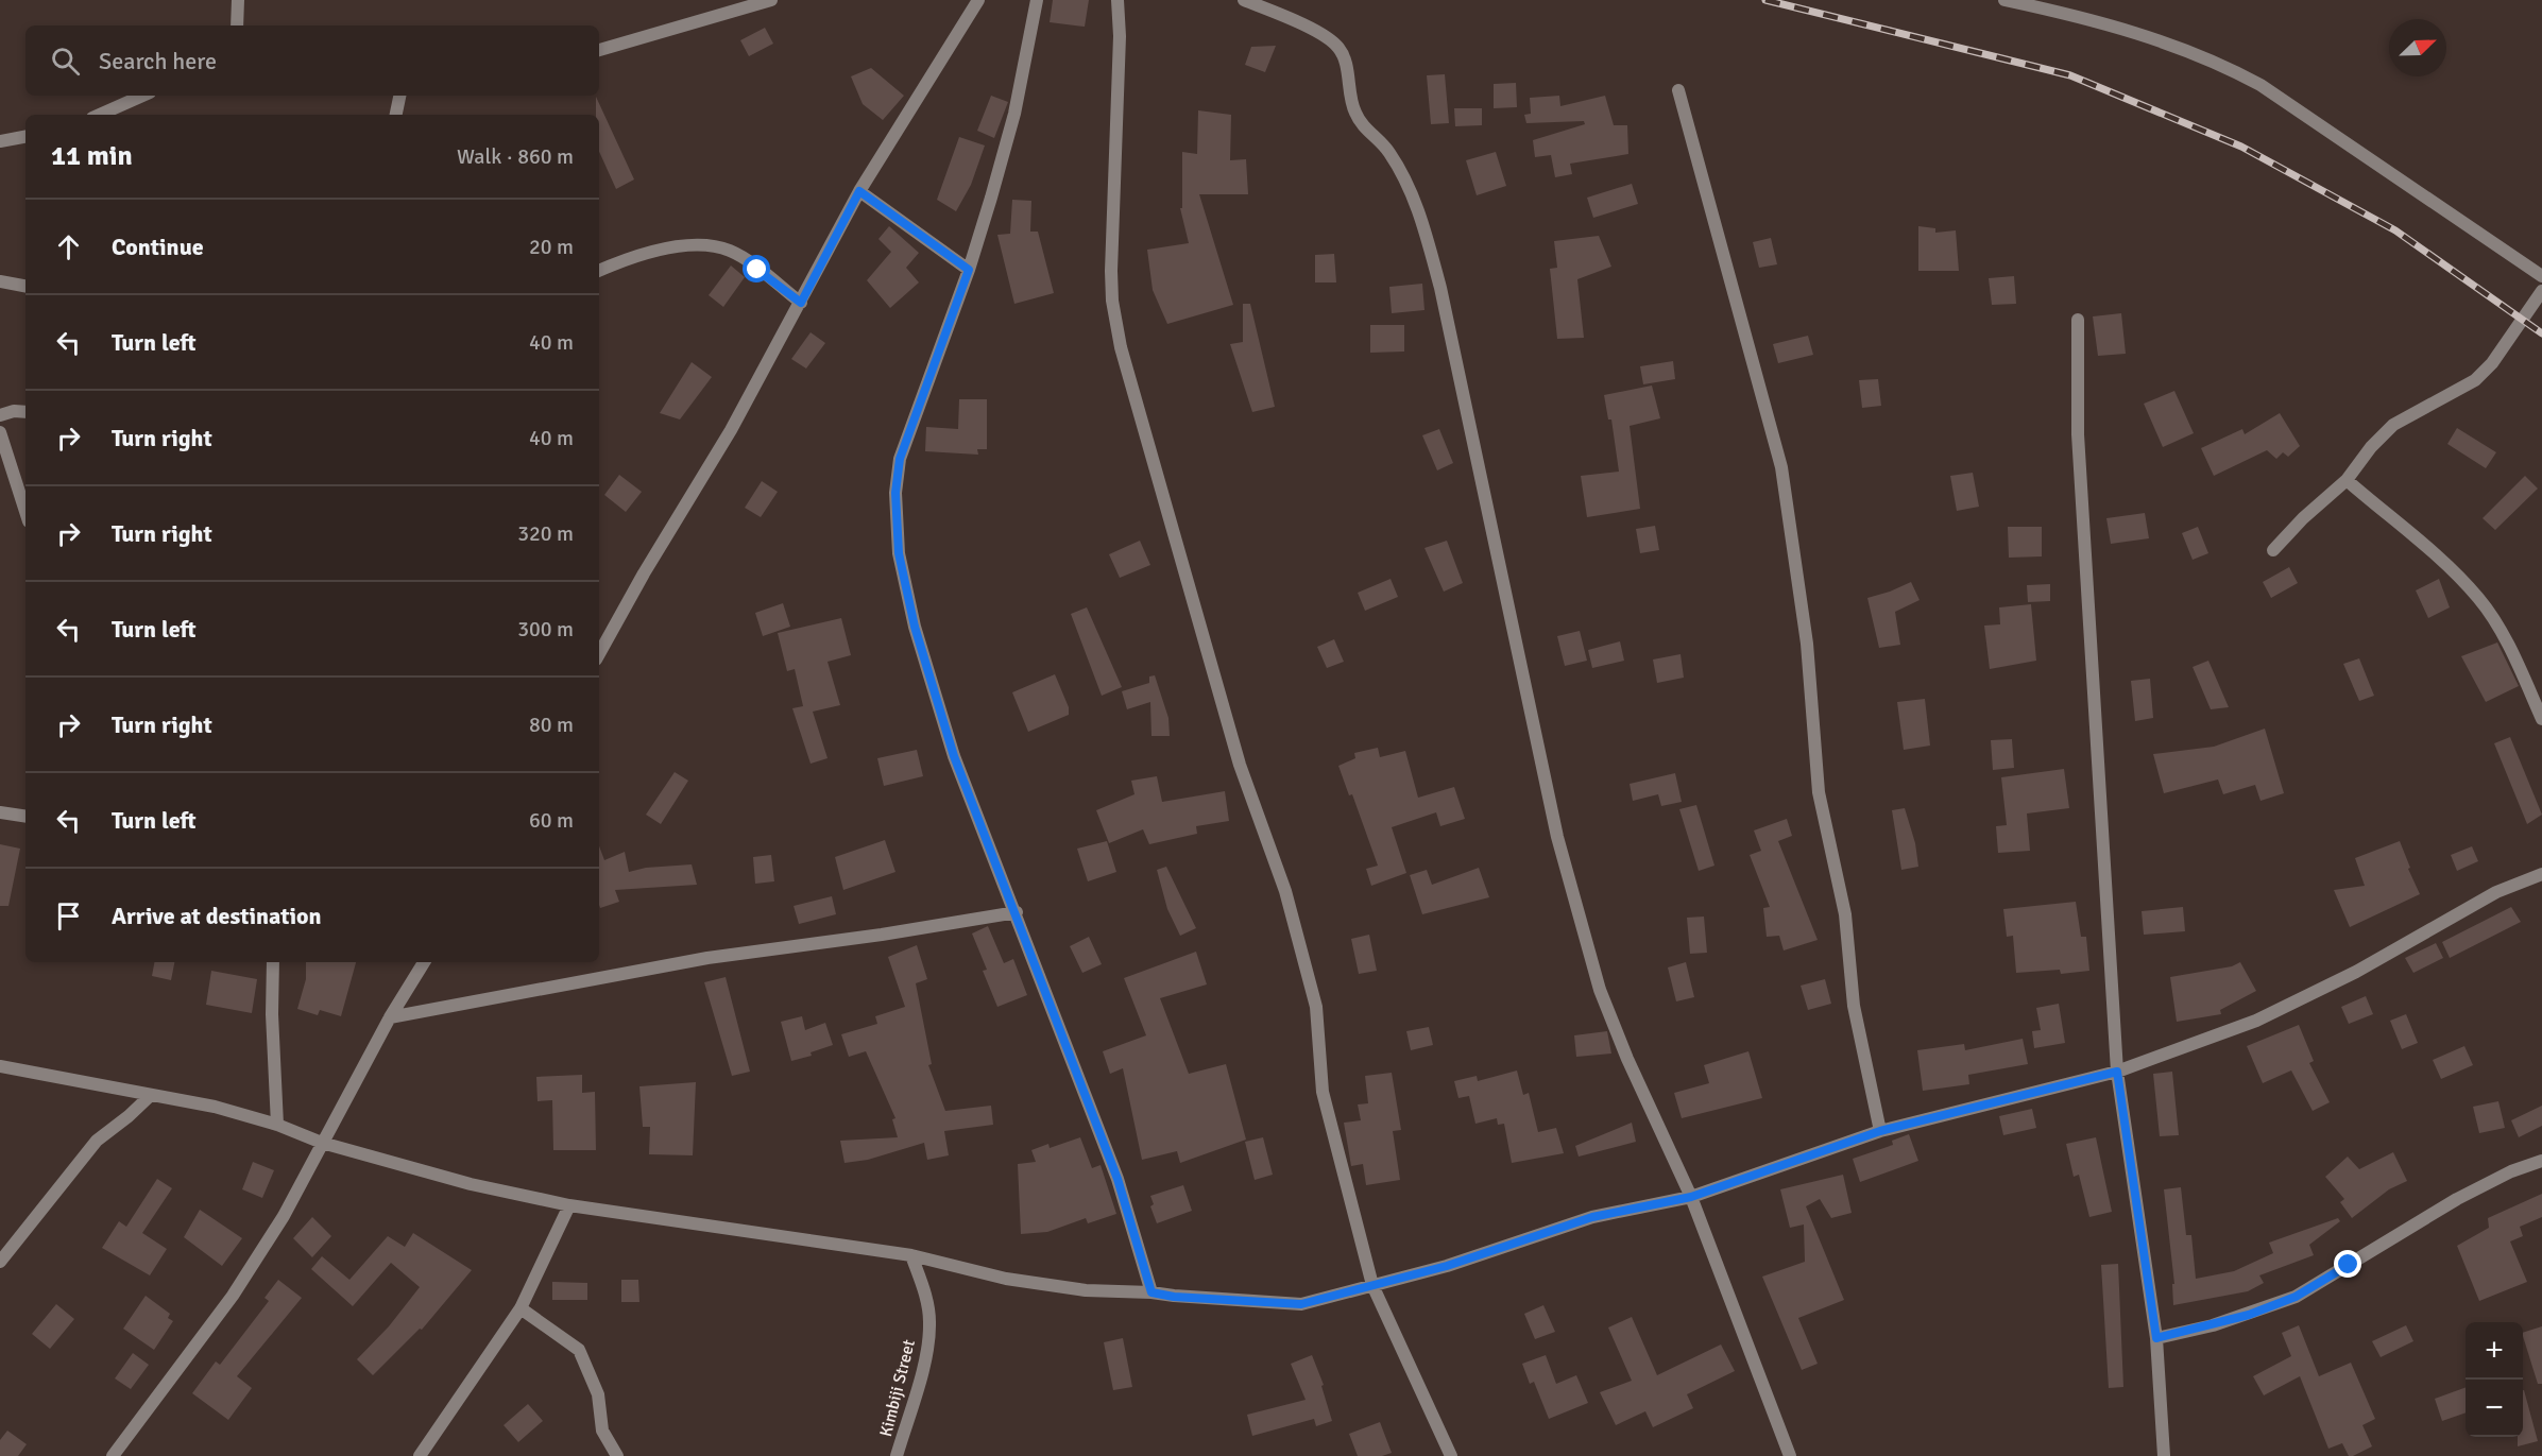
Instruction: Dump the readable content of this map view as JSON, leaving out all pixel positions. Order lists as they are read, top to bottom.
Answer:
{
  "streets": {
    "street": ["Kimbiji Street"]
  },
  "north": "top right",
  "page": {
    "search": "Search here",
    "heading": ["11 min", "Walk · 860 m"],
    "list": [
      ["Continue", "20 m"],
      ["Turn left", "40 m"],
      ["Turn right", "40 m"],
      ["Turn right", "320 m"],
      ["Turn left", "300 m"],
      ["Turn right", "80 m"],
      ["Turn left", "60 m"],
      "Arrive at destination"
    ],
    "map_buttons": ["+", "−"]
  }
}
